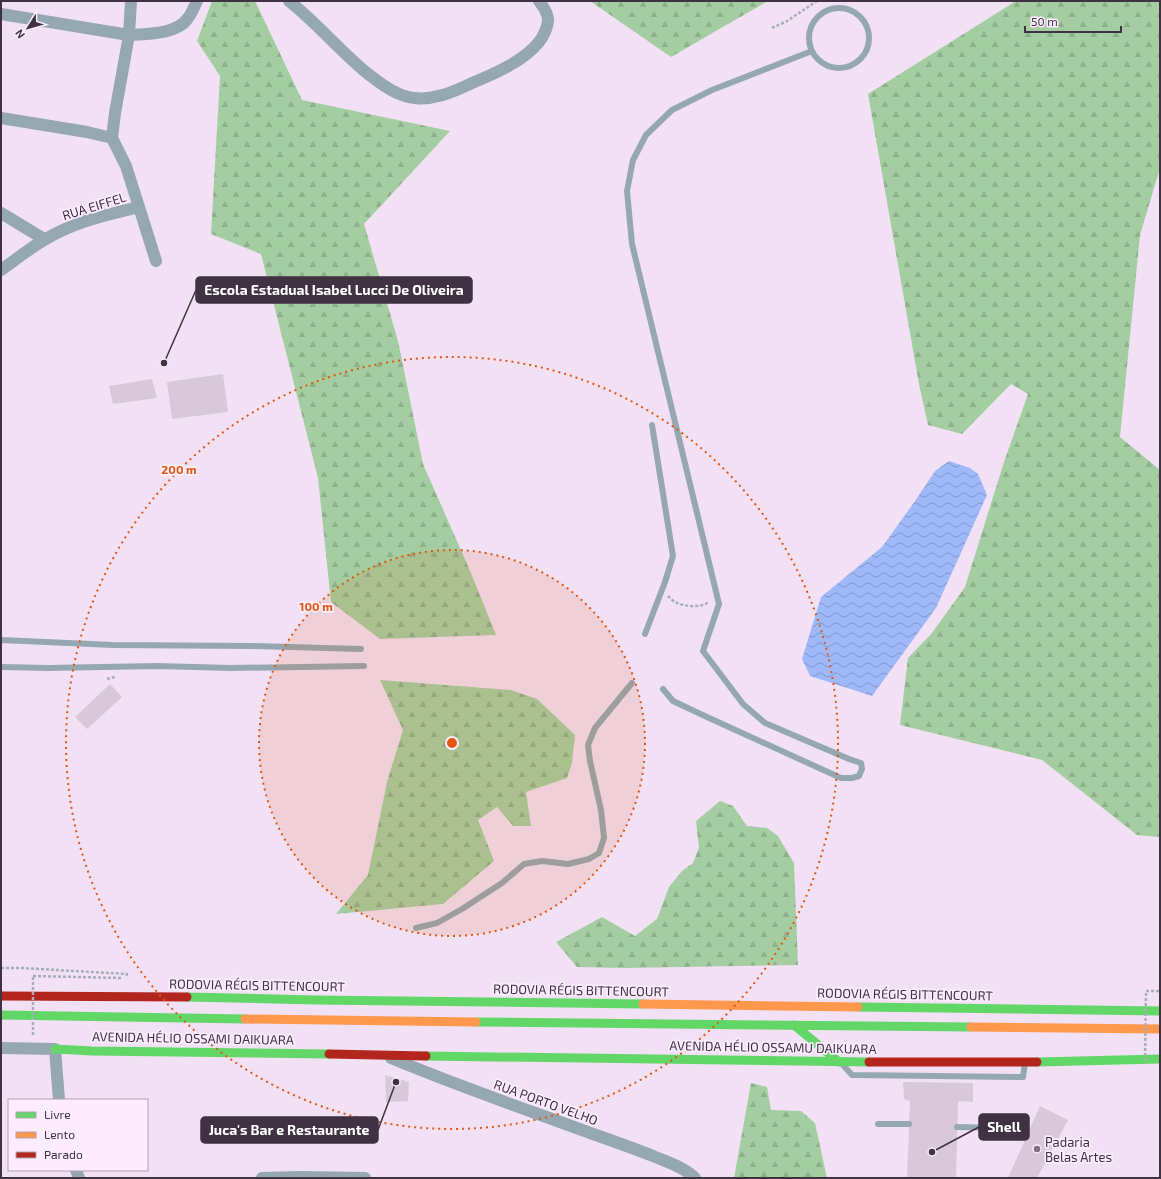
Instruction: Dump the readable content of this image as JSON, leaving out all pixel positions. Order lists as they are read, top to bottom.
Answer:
{
  "streets": {
    "main road": ["RODOVIA RÉGIS BITTENCOURT", "AVENIDA HÉLIO OSSAMI DAIKUARA", "AVENIDA HÉLIO OSSAMU DAIKUARA"],
    "street": ["RUA EIFFEL", "RUA PORTO VELHO"]
  },
  "crossings": [
    ["AVENIDA HÉLIO OSSAMI DAIKUARA", "AVENIDA HÉLIO OSSAMU DAIKUARA"],
    ["AVENIDA HÉLIO OSSAMI DAIKUARA", "RUA PORTO VELHO"],
    ["AVENIDA HÉLIO OSSAMU DAIKUARA", "RUA PORTO VELHO"]
  ],
  "places": [
    "Escola Estadual Isabel Lucci De Oliveira",
    "Juca's Bar e Restaurante",
    "Padaria Belas Artes",
    "Shell"
  ],
  "legend": ["Livre", "Lento", "Parado"],
  "scale_bar": "50 m",
  "north": "bottom left",
  "rings": ["200 m", "100 m"]
}
